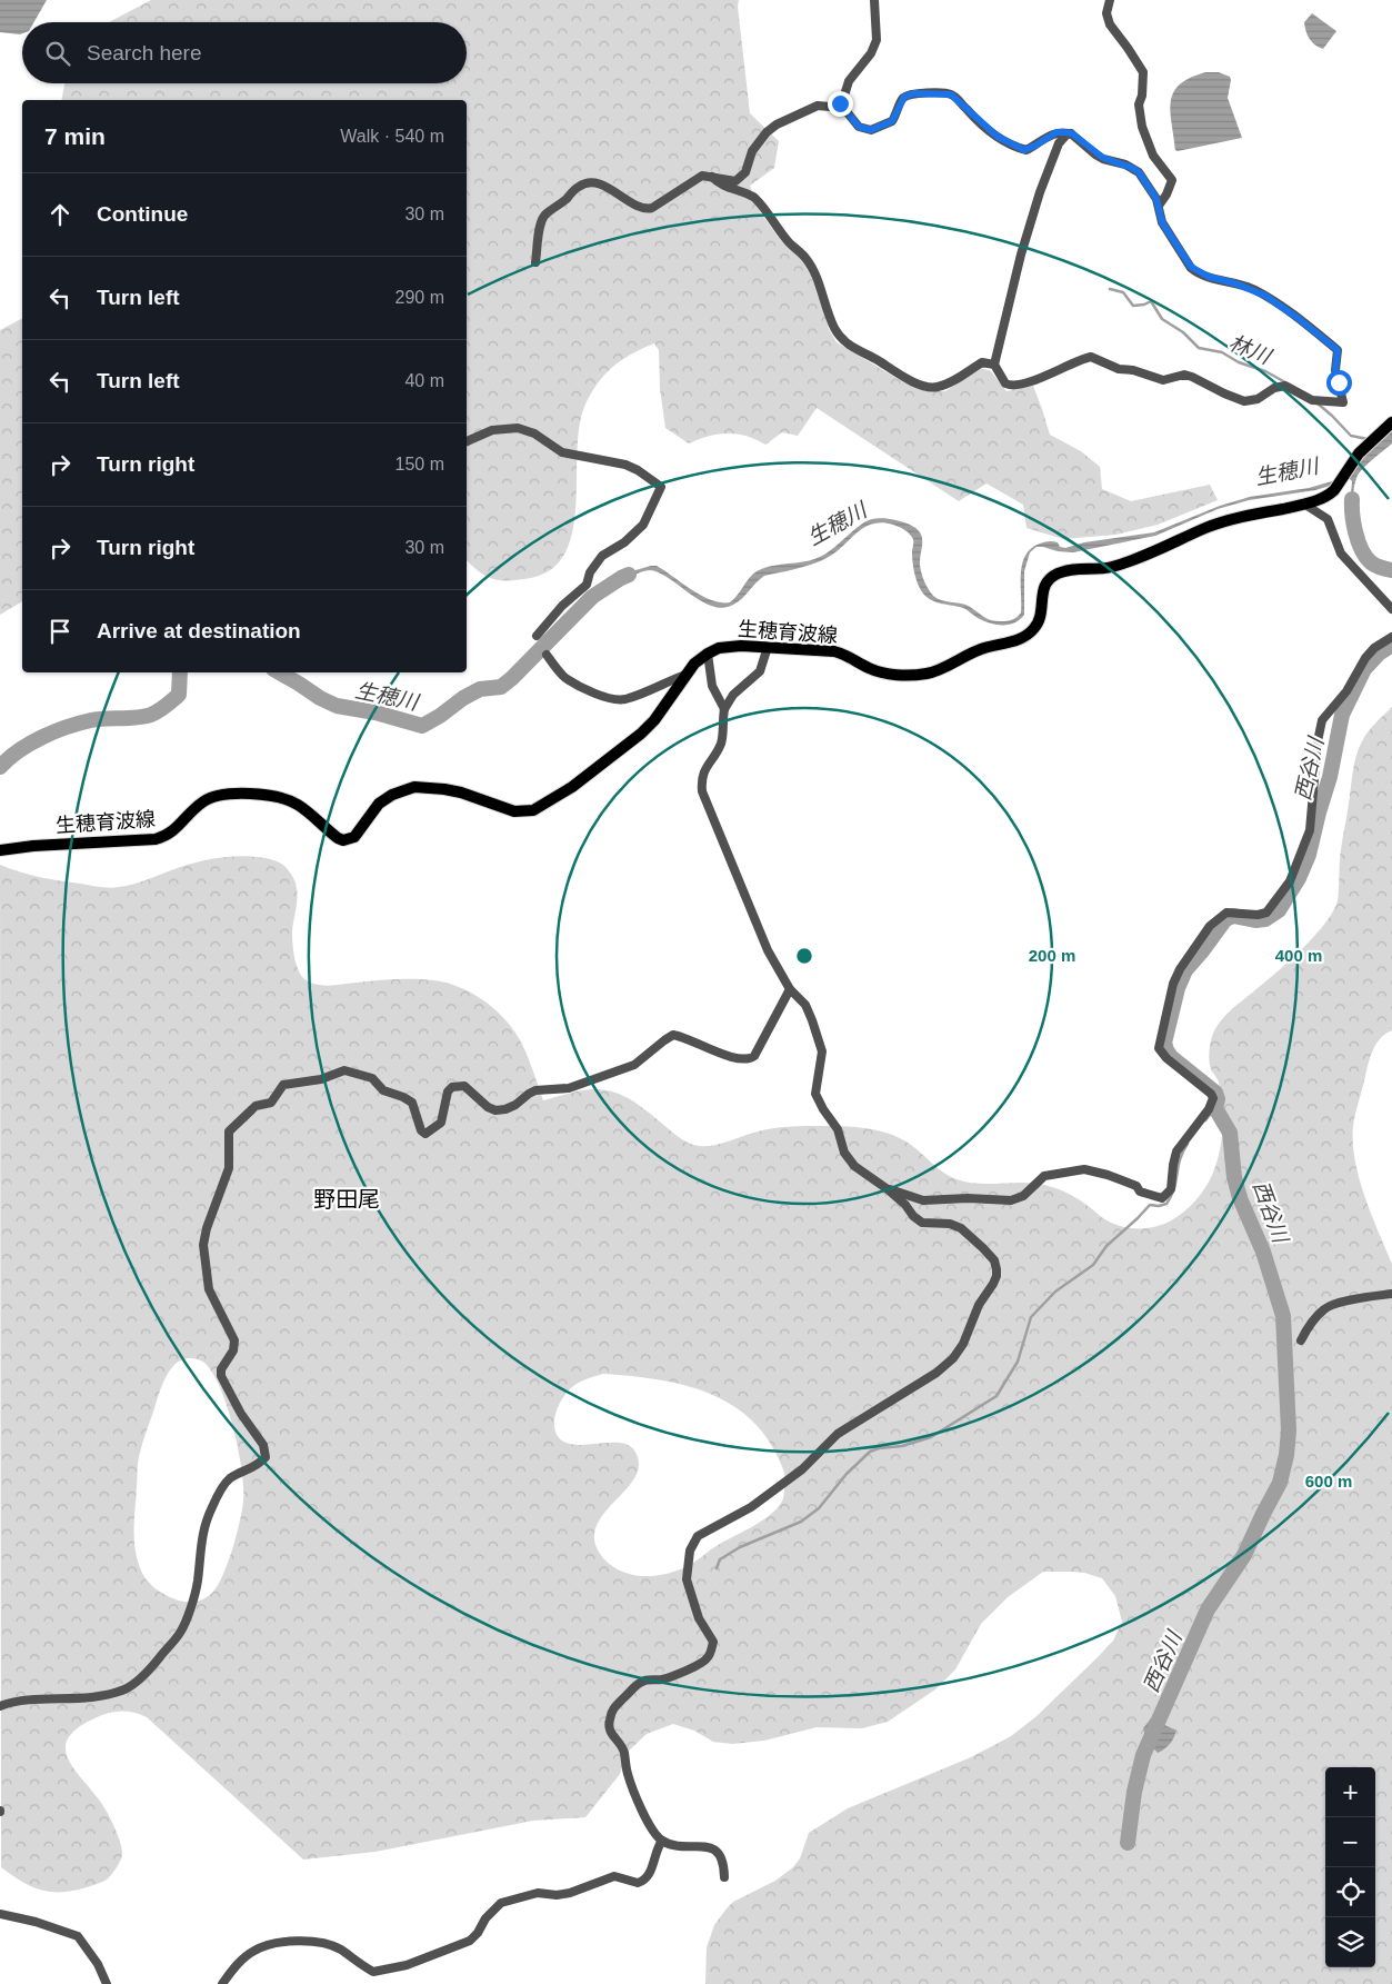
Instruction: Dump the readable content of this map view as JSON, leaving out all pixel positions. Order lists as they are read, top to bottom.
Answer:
{
  "streets": {
    "main road": ["生穂育波線"]
  },
  "districts": ["野田尾"],
  "water": ["林川", "生穂川", "西谷川"],
  "page": {
    "search": "Search here",
    "heading": ["7 min", "Walk · 540 m"],
    "list": [
      ["Continue", "30 m"],
      ["Turn left", "290 m"],
      ["Turn left", "40 m"],
      ["Turn right", "150 m"],
      ["Turn right", "30 m"],
      "Arrive at destination"
    ],
    "map_buttons": ["+", "−"]
  },
  "rings": ["200 m", "400 m", "600 m"]
}
